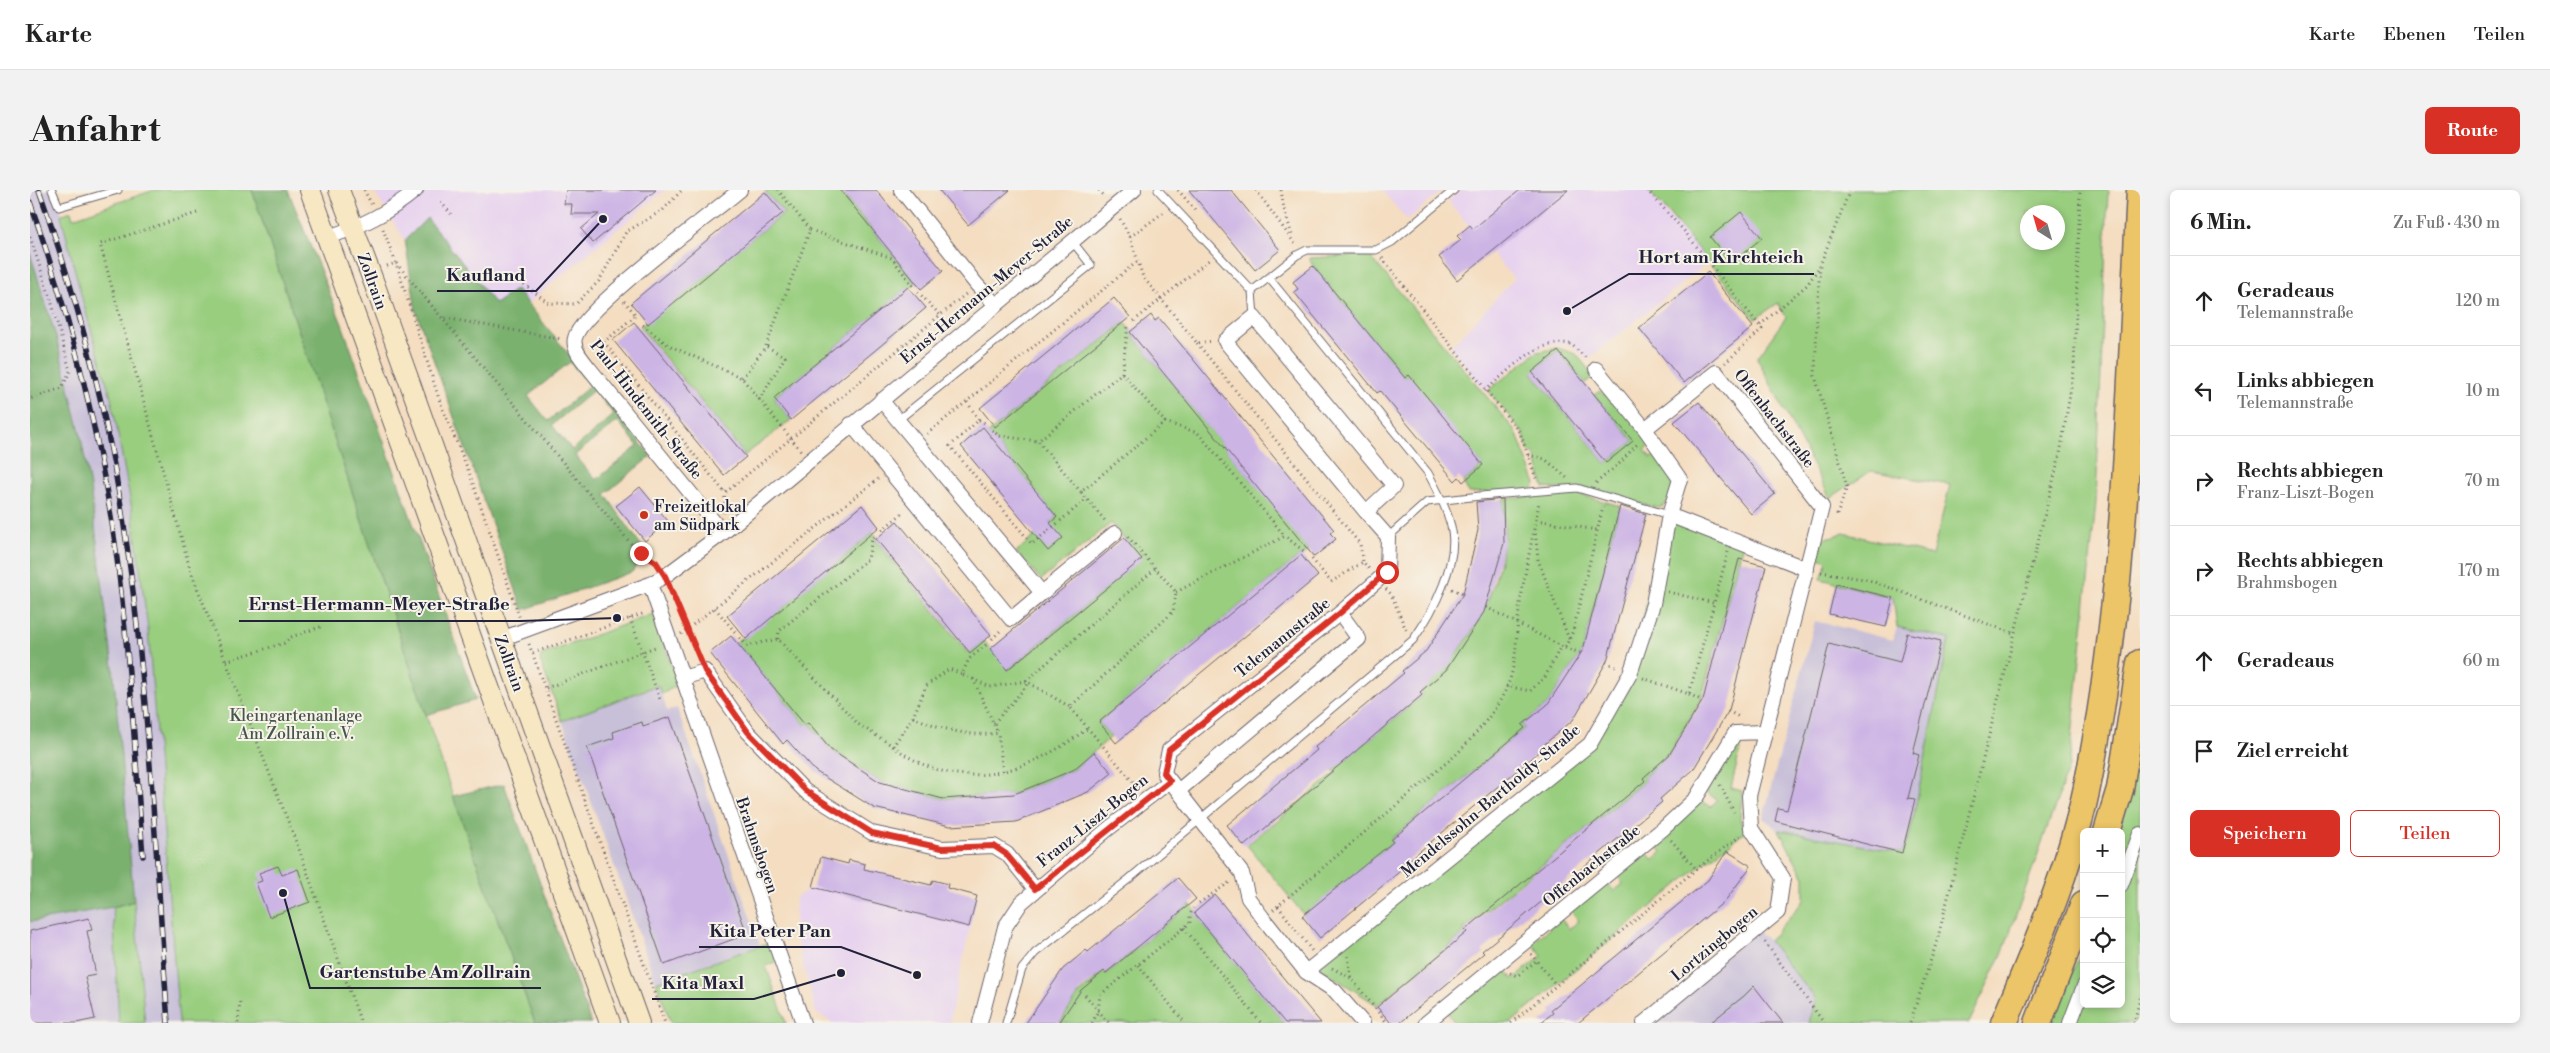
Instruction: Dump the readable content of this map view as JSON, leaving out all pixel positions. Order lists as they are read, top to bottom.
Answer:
{
  "streets": {
    "main road": ["Zollrain"],
    "street": [
      "Ernst-Hermann-Meyer-Straße",
      "Paul-Hindemith-Straße",
      "Offenbachstraße",
      "Telemannstraße",
      "Mendelssohn-Bartholdy-Straße",
      "Franz-Liszt-Bogen",
      "Brahmsbogen",
      "Lortzingbogen"
    ]
  },
  "crossings": [
    ["Zollrain", "Ernst-Hermann-Meyer-Straße"],
    ["Ernst-Hermann-Meyer-Straße", "Paul-Hindemith-Straße"],
    ["Ernst-Hermann-Meyer-Straße", "Brahmsbogen"],
    ["Offenbachstraße", "Mendelssohn-Bartholdy-Straße"],
    ["Offenbachstraße", "Lortzingbogen"],
    ["Telemannstraße", "Franz-Liszt-Bogen"]
  ],
  "parks": ["Kleingartenanlage Am Zollrain e.V."],
  "places": [
    "Kaufland",
    "Hort am Kirchteich",
    "Freizeitlokal am Südpark",
    "Ernst-Hermann-Meyer-Straße",
    "Gartenstube Am Zollrain",
    "Kita Maxl",
    "Kita Peter Pan"
  ],
  "north": "top left",
  "page": {
    "header": "Karte",
    "nav": ["Karte", "Ebenen", "Teilen"],
    "buttons": [
      "Route",
      ["Speichern", "Teilen"]
    ],
    "title": "Anfahrt",
    "heading": ["6 Min.", "Zu Fuß · 430 m"],
    "list": [
      ["Geradeaus", "Telemannstraße", "120 m"],
      ["Links abbiegen", "Telemannstraße", "10 m"],
      ["Rechts abbiegen", "Franz-Liszt-Bogen", "70 m"],
      ["Rechts abbiegen", "Brahmsbogen", "170 m"],
      ["Geradeaus", "60 m"],
      "Ziel erreicht"
    ],
    "map_buttons": ["+", "−"]
  }
}
